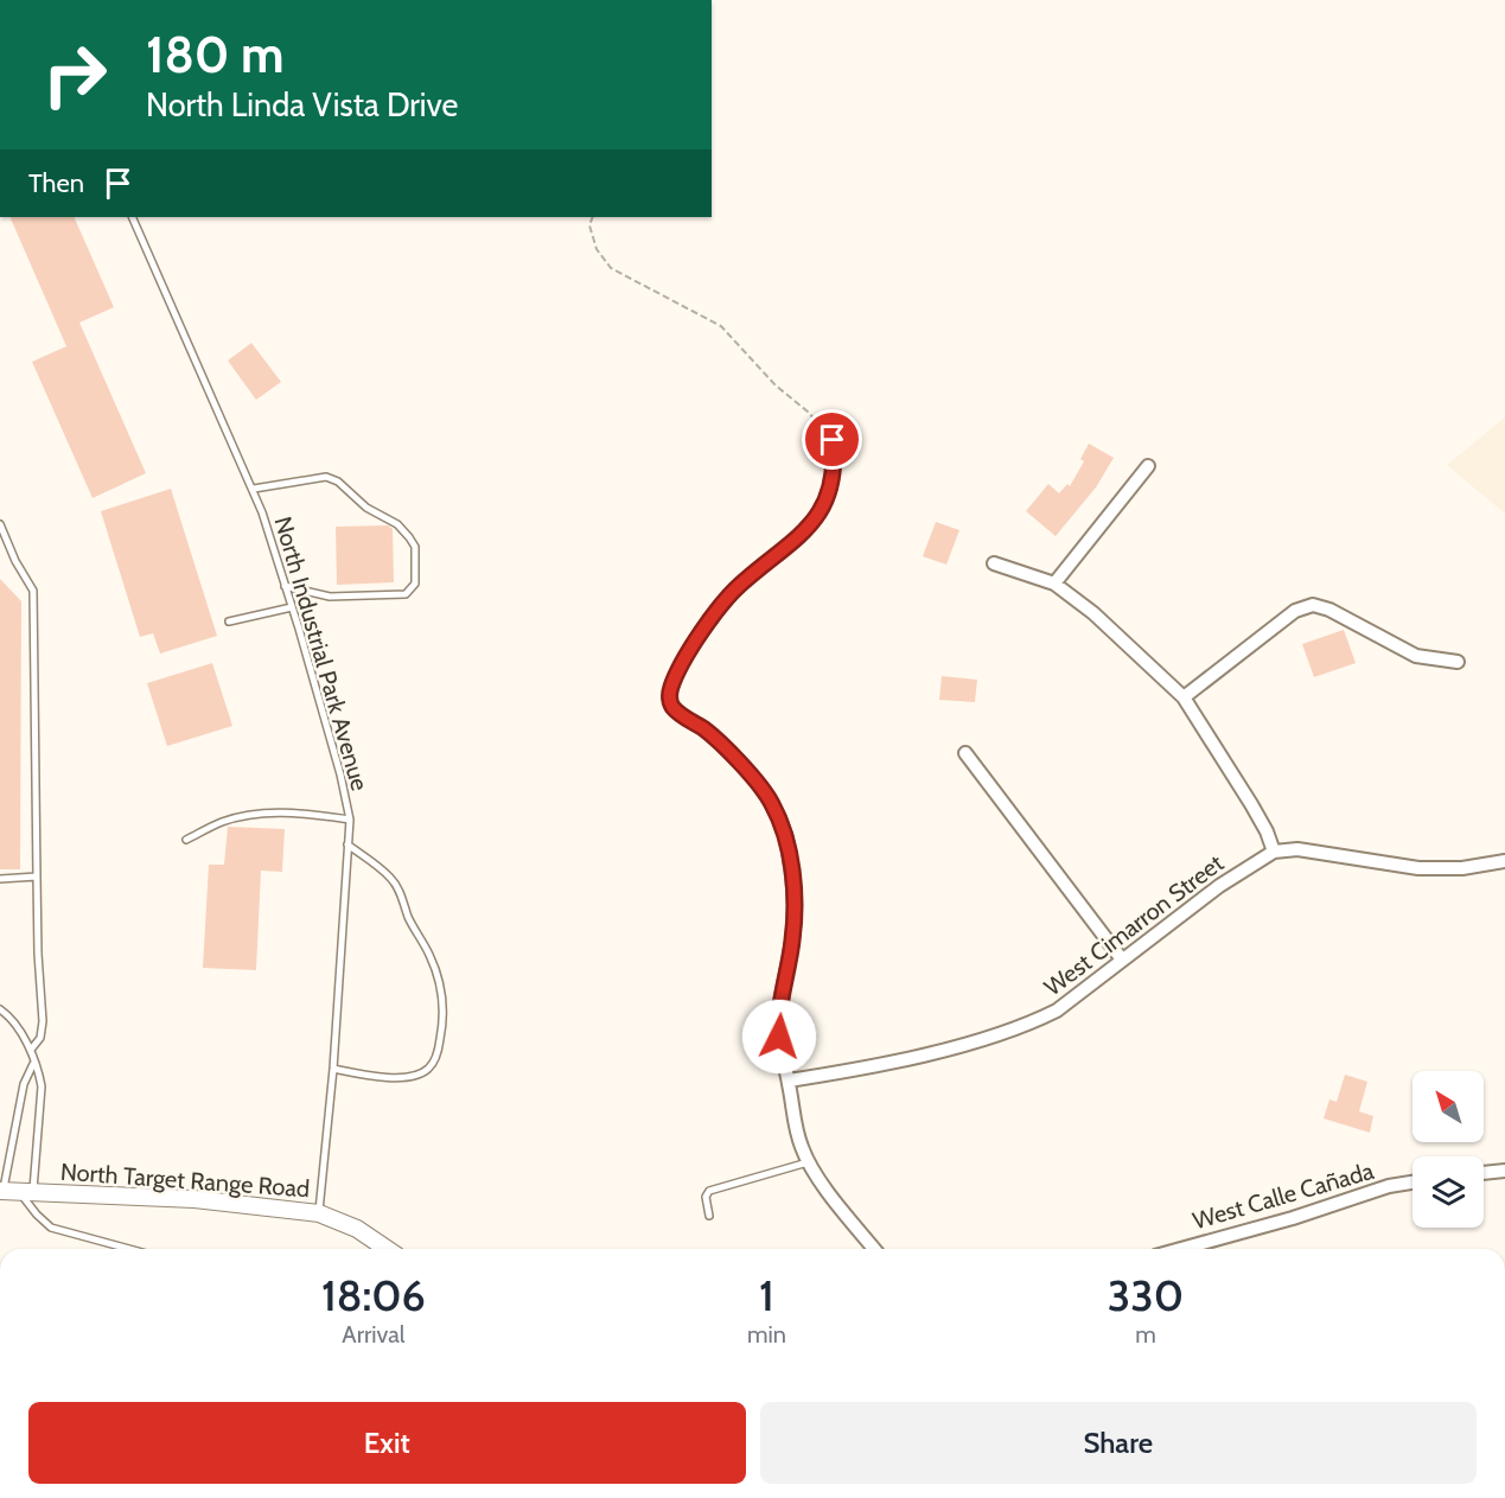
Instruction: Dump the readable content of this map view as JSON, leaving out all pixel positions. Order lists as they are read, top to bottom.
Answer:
{
  "streets": {
    "street": ["West Cimarron Street", "North Target Range Road", "West Calle Cañada"],
    "lane": ["North Industrial Park Avenue"]
  },
  "crossings": [
    ["North Industrial Park Avenue", "North Target Range Road"]
  ],
  "north": "top left",
  "page": {
    "turn": ["180 m", "North Linda Vista Drive"],
    "then": "Then",
    "eta": [
      "18:06",
      "Arrival",
      "1",
      "min",
      "330",
      "m"
    ],
    "buttons": ["Exit", "Share"]
  }
}
